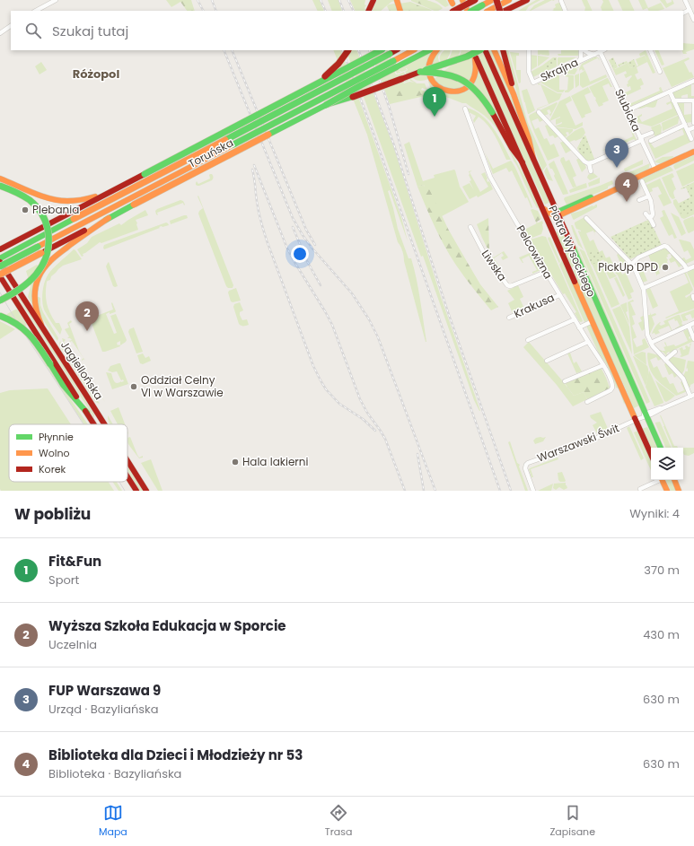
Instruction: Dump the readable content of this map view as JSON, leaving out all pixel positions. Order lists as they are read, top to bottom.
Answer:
{
  "streets": {
    "main road": ["Toruńska", "Piotra Wysockiego", "Jagiellońska"],
    "street": [
      "Skrajna",
      "Słubicka",
      "Pelcowizna",
      "Liwska",
      "Krakusa",
      "Warszawski Świt"
    ]
  },
  "crossings": [
    ["Skrajna", "Słubicka"],
    ["Toruńska", "Jagiellońska"],
    ["Piotra Wysockiego", "Warszawski Świt"],
    ["Pelcowizna", "Liwska"],
    ["Pelcowizna", "Krakusa"]
  ],
  "districts": ["Różopol"],
  "places": [
    "Plebania",
    "PickUp DPD",
    "Oddział Celny VI w Warszawie",
    "Hala lakierni"
  ],
  "legend": ["Płynnie", "Wolno", "Korek"],
  "page": {
    "search": "Szukaj tutaj",
    "pins": [
      "1",
      "3",
      "4",
      "2"
    ],
    "heading": ["W pobliżu", "Wyniki: 4"],
    "list": [
      {
        "mark": "1",
        "name": "Fit&Fun",
        "note": "Sport",
        "value": "370 m"
      },
      {
        "mark": "2",
        "name": "Wyższa Szkoła Edukacja w Sporcie",
        "note": "Uczelnia",
        "value": "430 m"
      },
      {
        "mark": "3",
        "name": "FUP Warszawa 9",
        "note": "Urząd · Bazyliańska",
        "value": "630 m"
      },
      {
        "mark": "4",
        "name": "Biblioteka dla Dzieci i Młodzieży nr 53",
        "note": "Biblioteka · Bazyliańska",
        "value": "630 m"
      }
    ],
    "nav": ["Mapa", "Trasa", "Zapisane"]
  }
}
